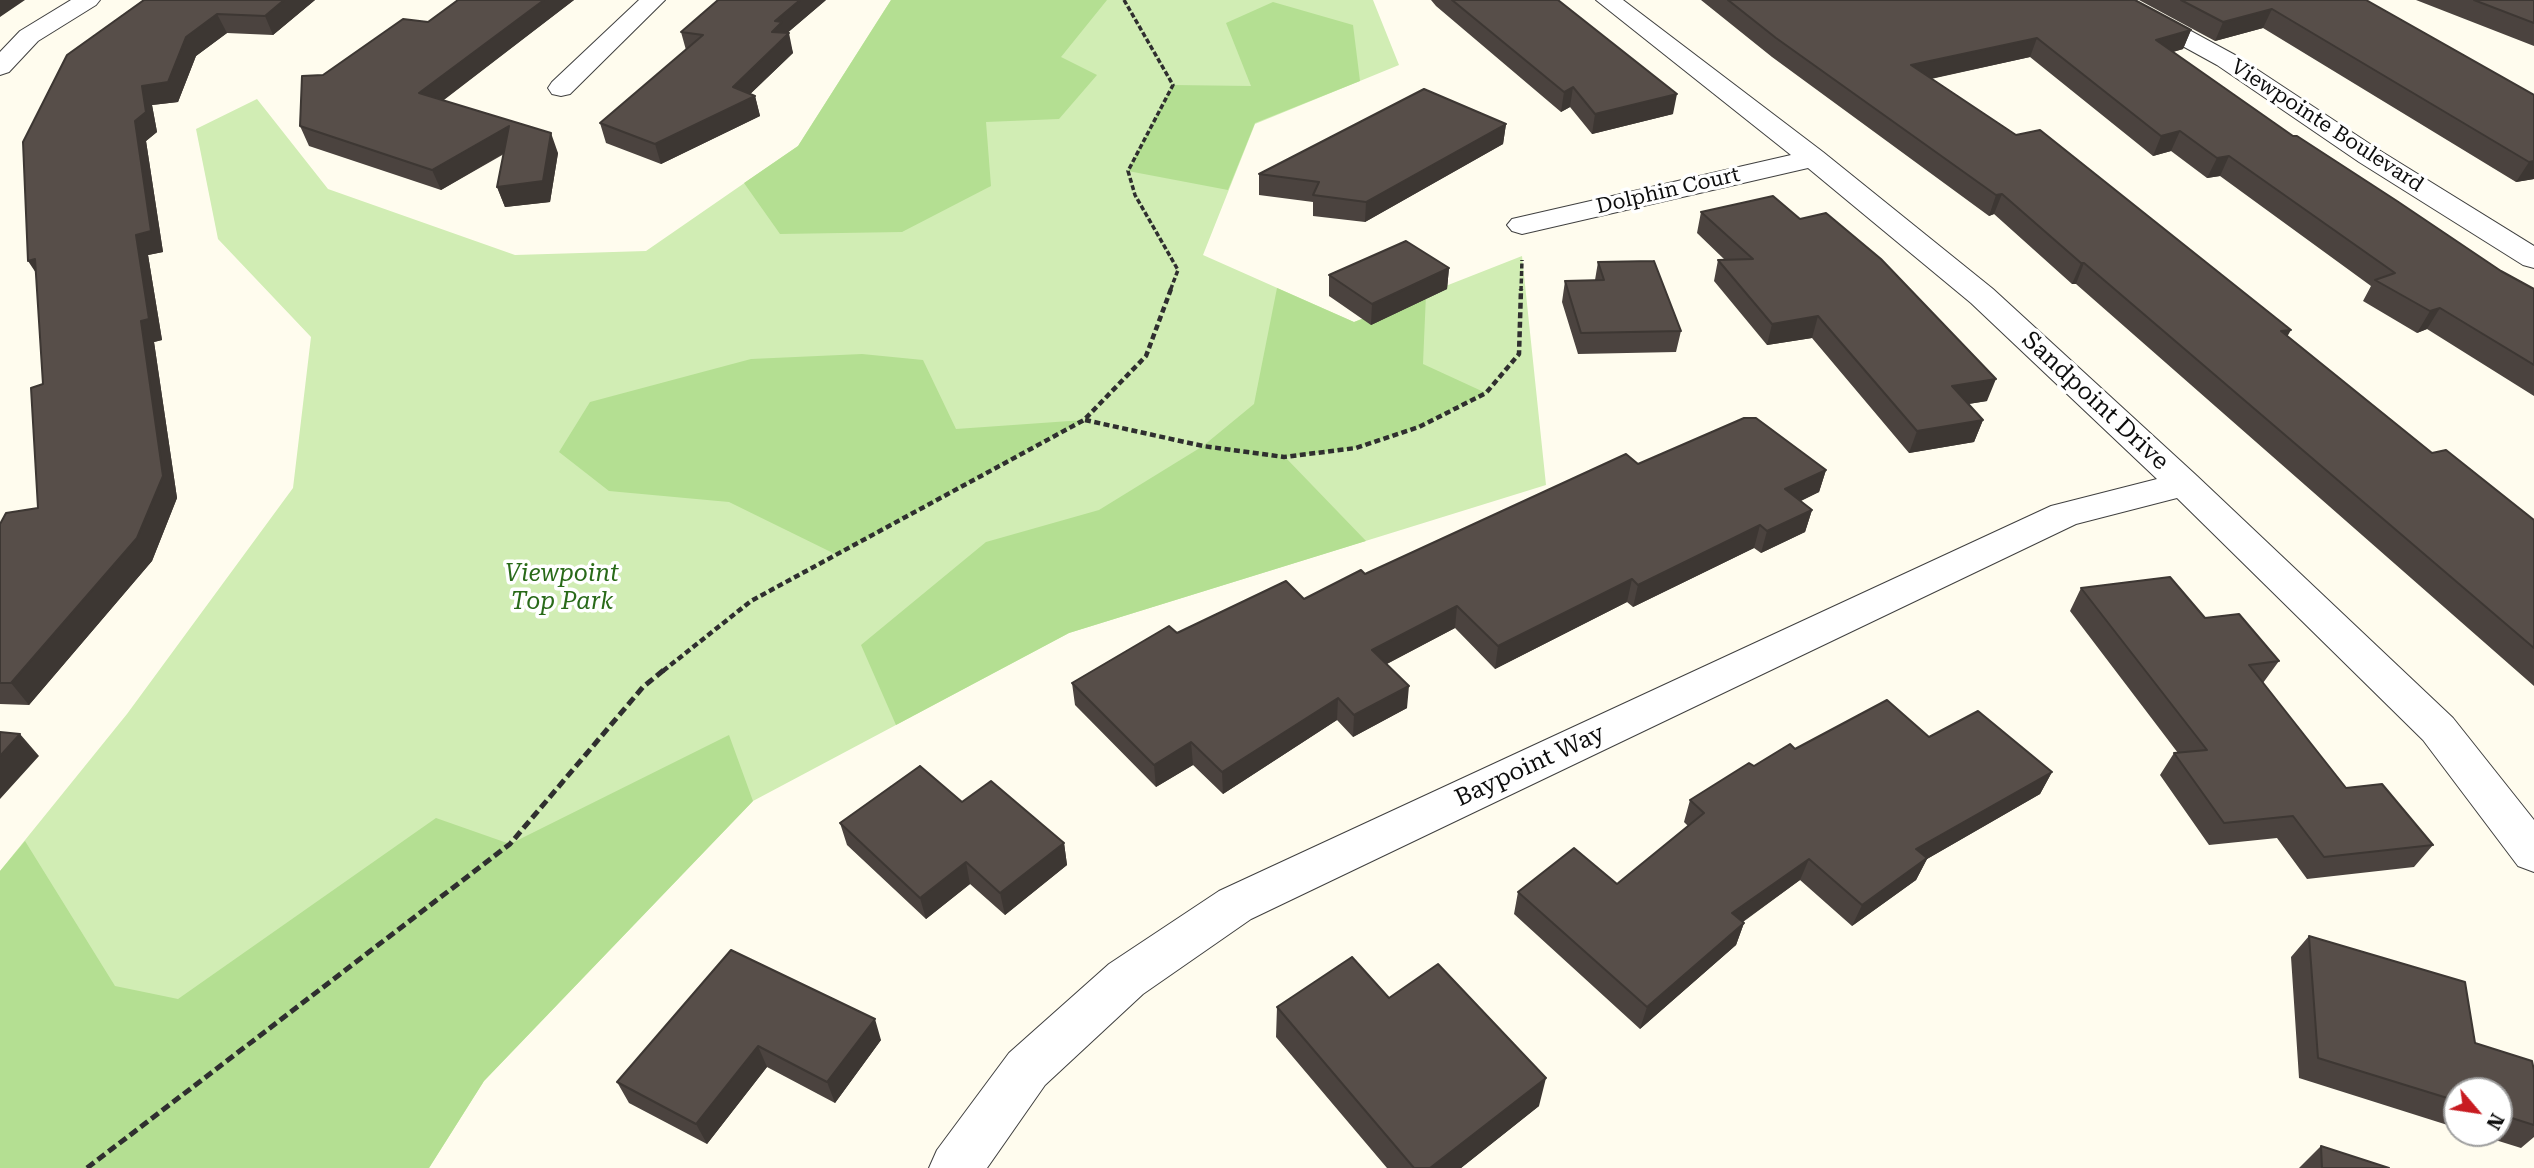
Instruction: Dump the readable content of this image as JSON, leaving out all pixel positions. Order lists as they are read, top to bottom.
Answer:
{
  "streets": {
    "street": [
      "Viewpointe Boulevard",
      "Dolphin Court",
      "Sandpoint Drive",
      "Baypoint Way"
    ]
  },
  "crossings": [
    ["Dolphin Court", "Sandpoint Drive"],
    ["Sandpoint Drive", "Baypoint Way"]
  ],
  "parks": ["Viewpoint Top Park"],
  "north": "bottom right"
}
